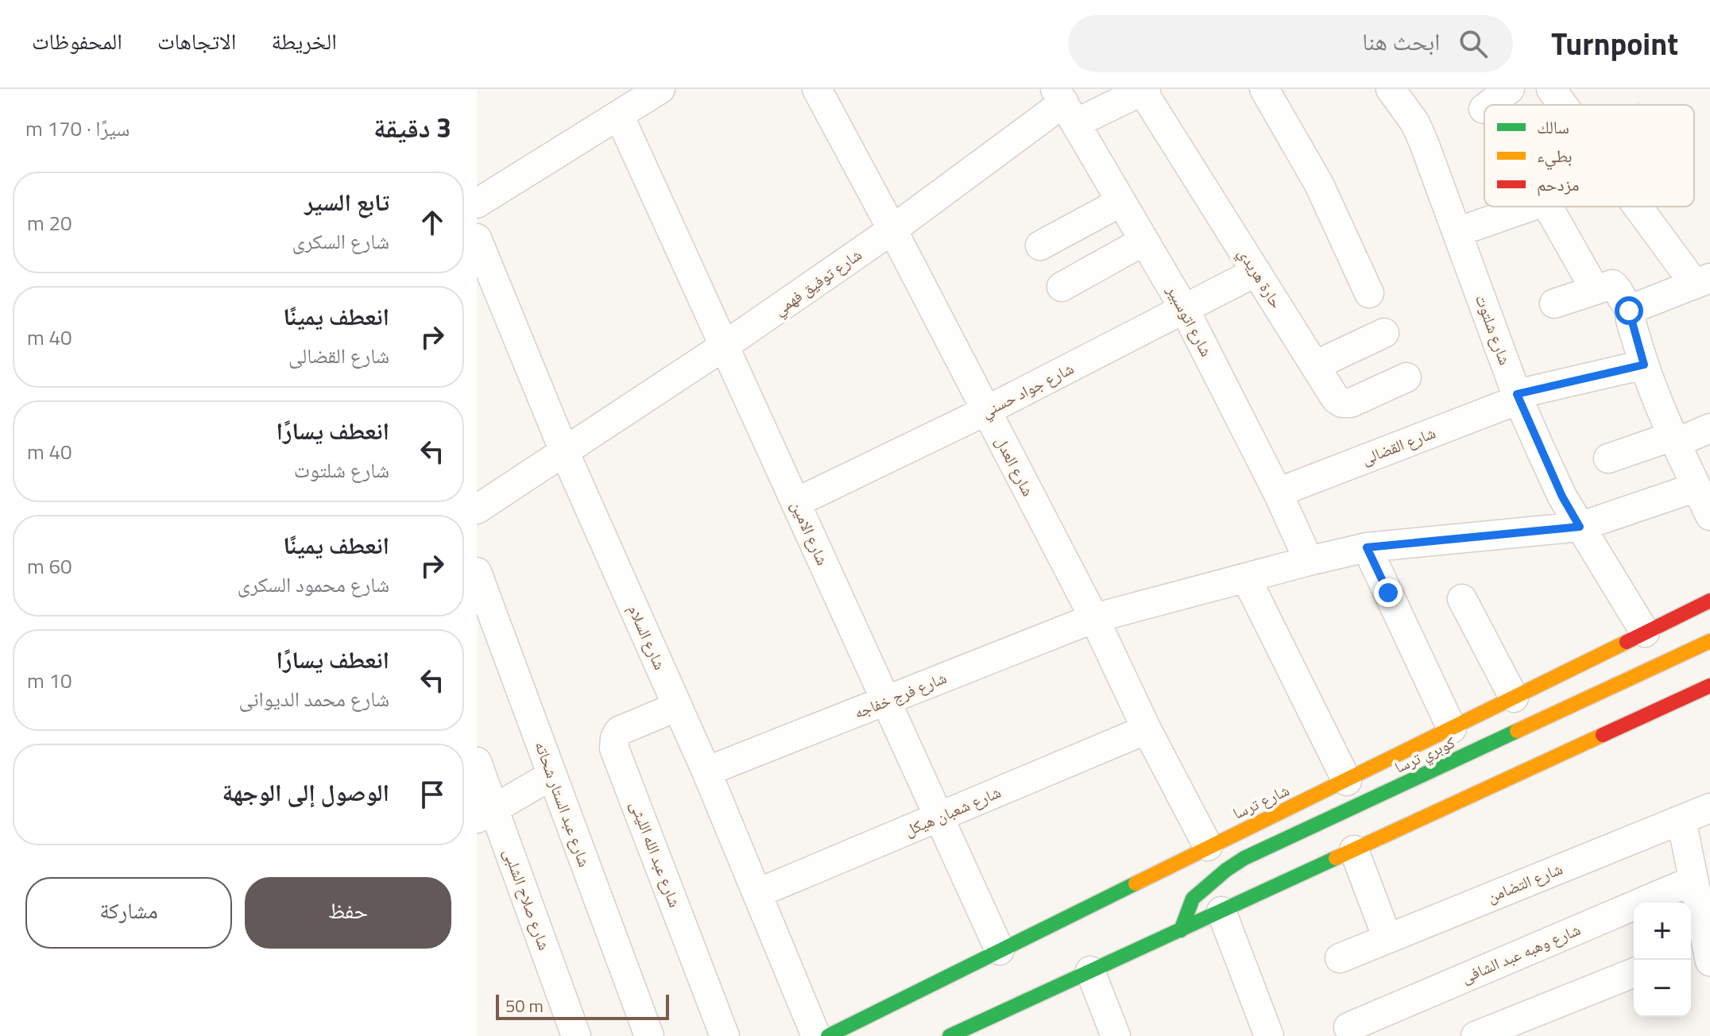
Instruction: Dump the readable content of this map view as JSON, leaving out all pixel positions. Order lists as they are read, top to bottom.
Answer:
{
  "streets": {
    "main road": ["كوبري ترسا", "شارع ترسا"],
    "street": [
      "حارة هريدي",
      "شارع توفيق فهمي",
      "شارع اتوسبير",
      "شارع شلتوت",
      "شارع جواد حسني",
      "شارع القضالى",
      "شارع العدل",
      "شارع الامين",
      "شارع السلام",
      "شارع فرج خفاجه",
      "شارع عبد الستار شحاته",
      "شارع شعبان هيكل",
      "شارع عبد الله الليثى",
      "شارع التضامن",
      "شارع صلاح الشلبى",
      "شارع وهبه عبد الشافى"
    ]
  },
  "crossings": [
    ["حارة هريدي", "شارع توفيق فهمي"],
    ["حارة هريدي", "شارع جواد حسني"],
    ["شارع توفيق فهمي", "شارع اتوسبير"],
    ["شارع توفيق فهمي", "شارع العدل"],
    ["شارع توفيق فهمي", "شارع الامين"],
    ["شارع توفيق فهمي", "شارع السلام"],
    ["شارع اتوسبير", "شارع جواد حسني"],
    ["شارع اتوسبير", "شارع القضالى"],
    ["شارع اتوسبير", "شارع فرج خفاجه"],
    ["شارع شلتوت", "شارع القضالى"],
    ["شارع شلتوت", "شارع فرج خفاجه"],
    ["شارع شلتوت", "شارع ترسا"],
    ["شارع جواد حسني", "شارع العدل"],
    ["شارع جواد حسني", "شارع الامين"],
    ["شارع العدل", "شارع فرج خفاجه"],
    ["شارع العدل", "شارع ترسا"],
    ["شارع العدل", "شارع شعبان هيكل"],
    ["شارع الامين", "شارع فرج خفاجه"],
    ["شارع الامين", "شارع ترسا"],
    ["شارع الامين", "شارع شعبان هيكل"],
    ["شارع السلام", "شارع فرج خفاجه"],
    ["شارع السلام", "شارع شعبان هيكل"],
    ["شارع السلام", "شارع عبد الله الليثى"]
  ],
  "legend": ["سالك", "بطيء", "مزدحم"],
  "scale_bar": "50 m",
  "page": {
    "header": "Turnpoint",
    "search": "ابحث هنا",
    "nav": ["الخريطة", "الاتجاهات", "المحفوظات"],
    "heading": ["3 دقيقة", "سيرًا · 170 m"],
    "list": [
      ["تابع السير", "شارع السكرى", "20 m"],
      ["انعطف يمينًا", "شارع القضالى", "40 m"],
      ["انعطف يسارًا", "شارع شلتوت", "40 m"],
      ["انعطف يمينًا", "شارع محمود السكرى", "60 m"],
      ["انعطف يسارًا", "شارع محمد الديوانى", "10 m"],
      "الوصول إلى الوجهة"
    ],
    "buttons": ["حفظ", "مشاركة"],
    "map_buttons": ["+", "−"],
    "scale": "50 m"
  }
}
